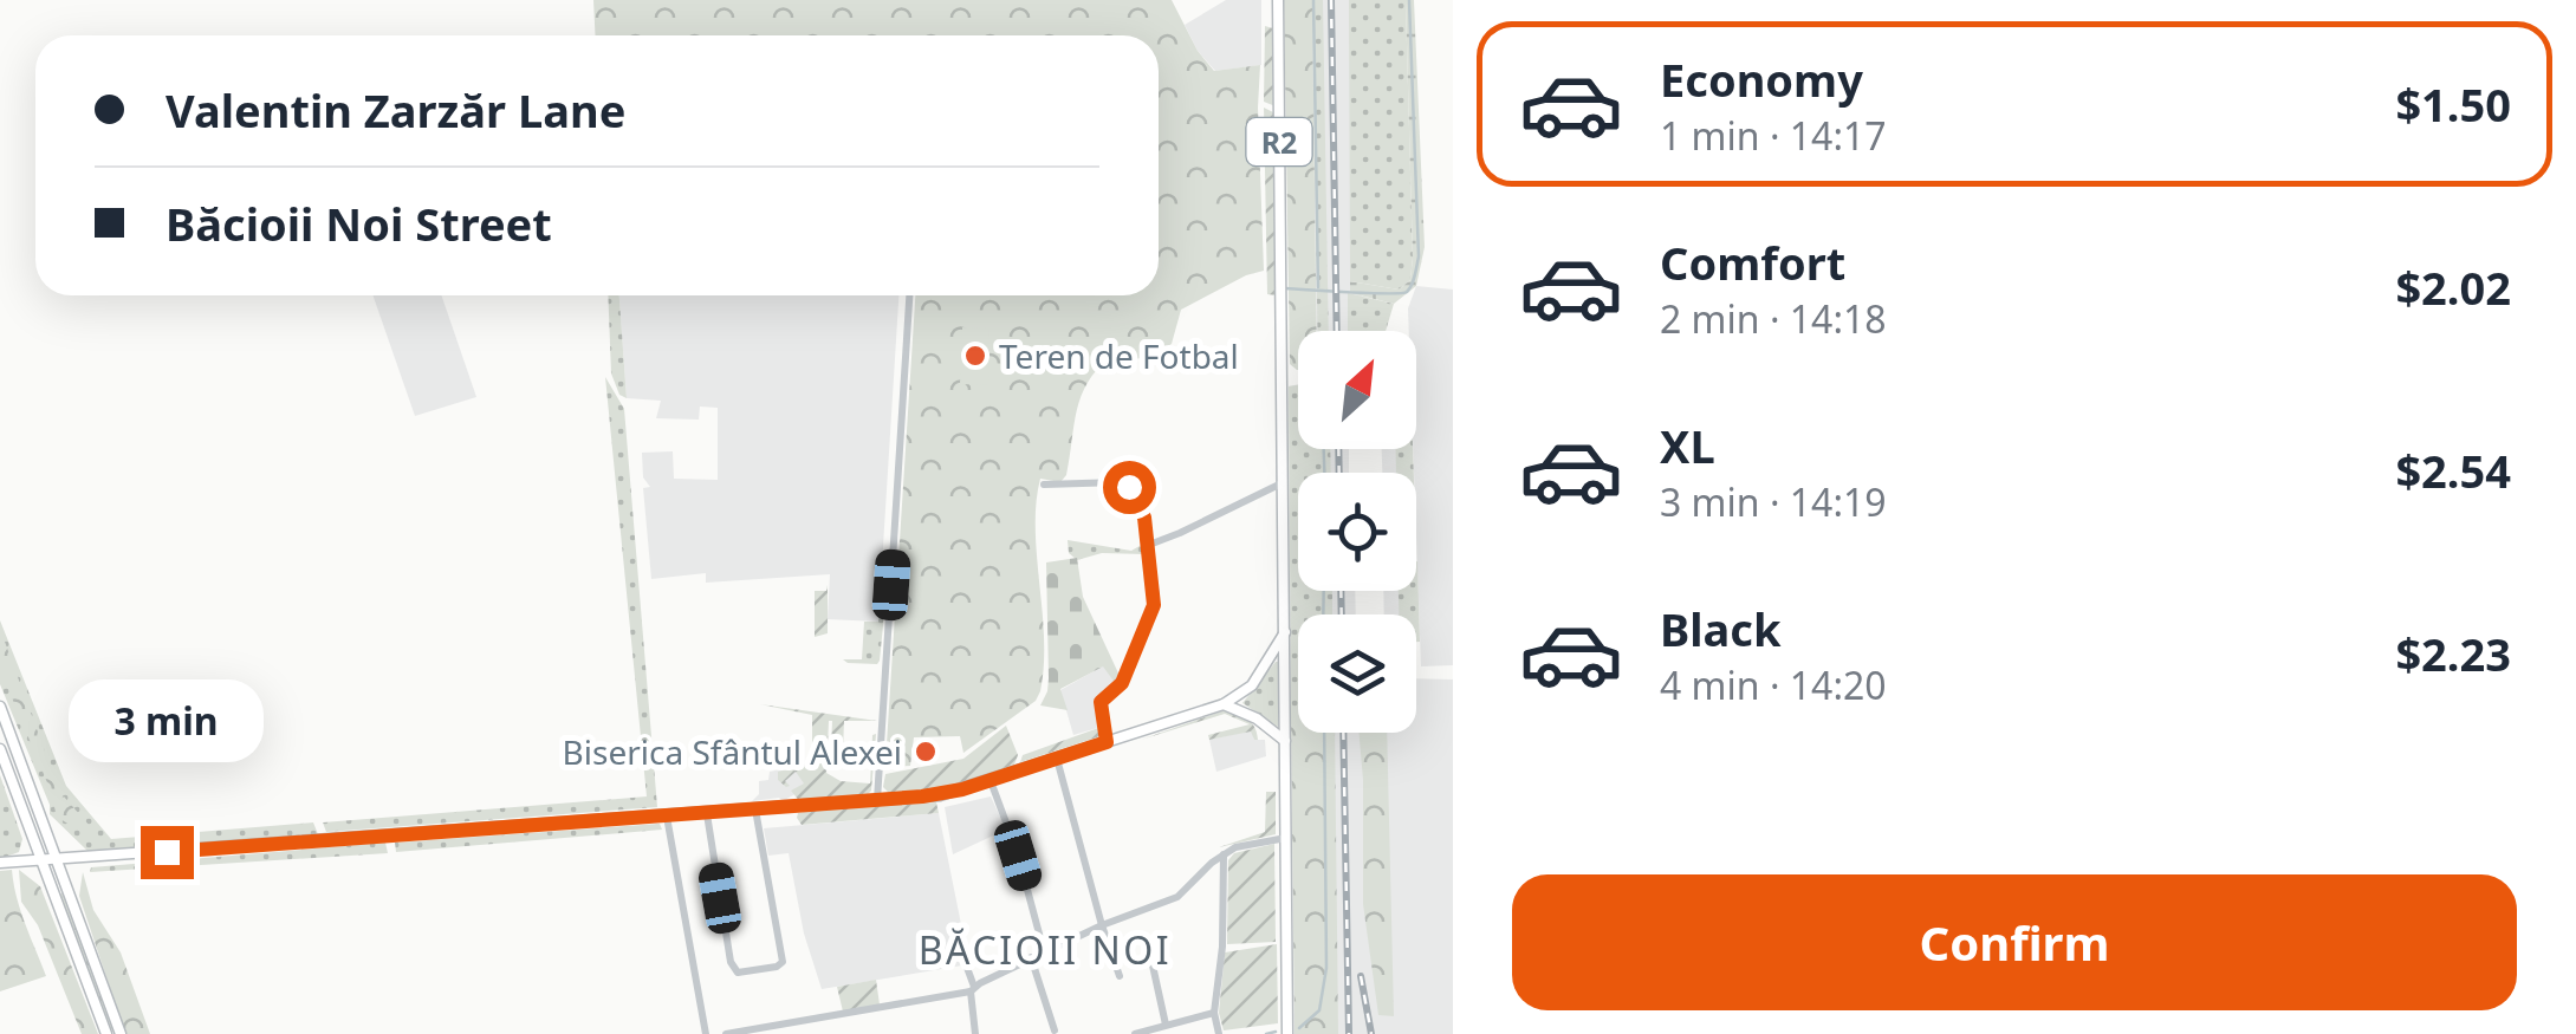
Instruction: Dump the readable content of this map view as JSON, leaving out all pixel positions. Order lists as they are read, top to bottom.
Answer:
{
  "streets": {
    "main road": ["R2"]
  },
  "districts": ["BĂCIOII NOI"],
  "places": ["Teren de Fotbal", "Biserica Sfântul Alexei"],
  "north": "top right",
  "page": {
    "list": [
      {
        "name": "Economy",
        "note": "1 min · 14:17",
        "value": "$1.50"
      },
      {
        "name": "Comfort",
        "note": "2 min · 14:18",
        "value": "$2.02"
      },
      {
        "name": "XL",
        "note": "3 min · 14:19",
        "value": "$2.54"
      },
      {
        "name": "Black",
        "note": "4 min · 14:20",
        "value": "$2.23"
      }
    ],
    "banner": ["Valentin Zarzăr Lane", "Băcioii Noi Street"],
    "bubble": "3 min",
    "buttons": "Confirm"
  }
}
